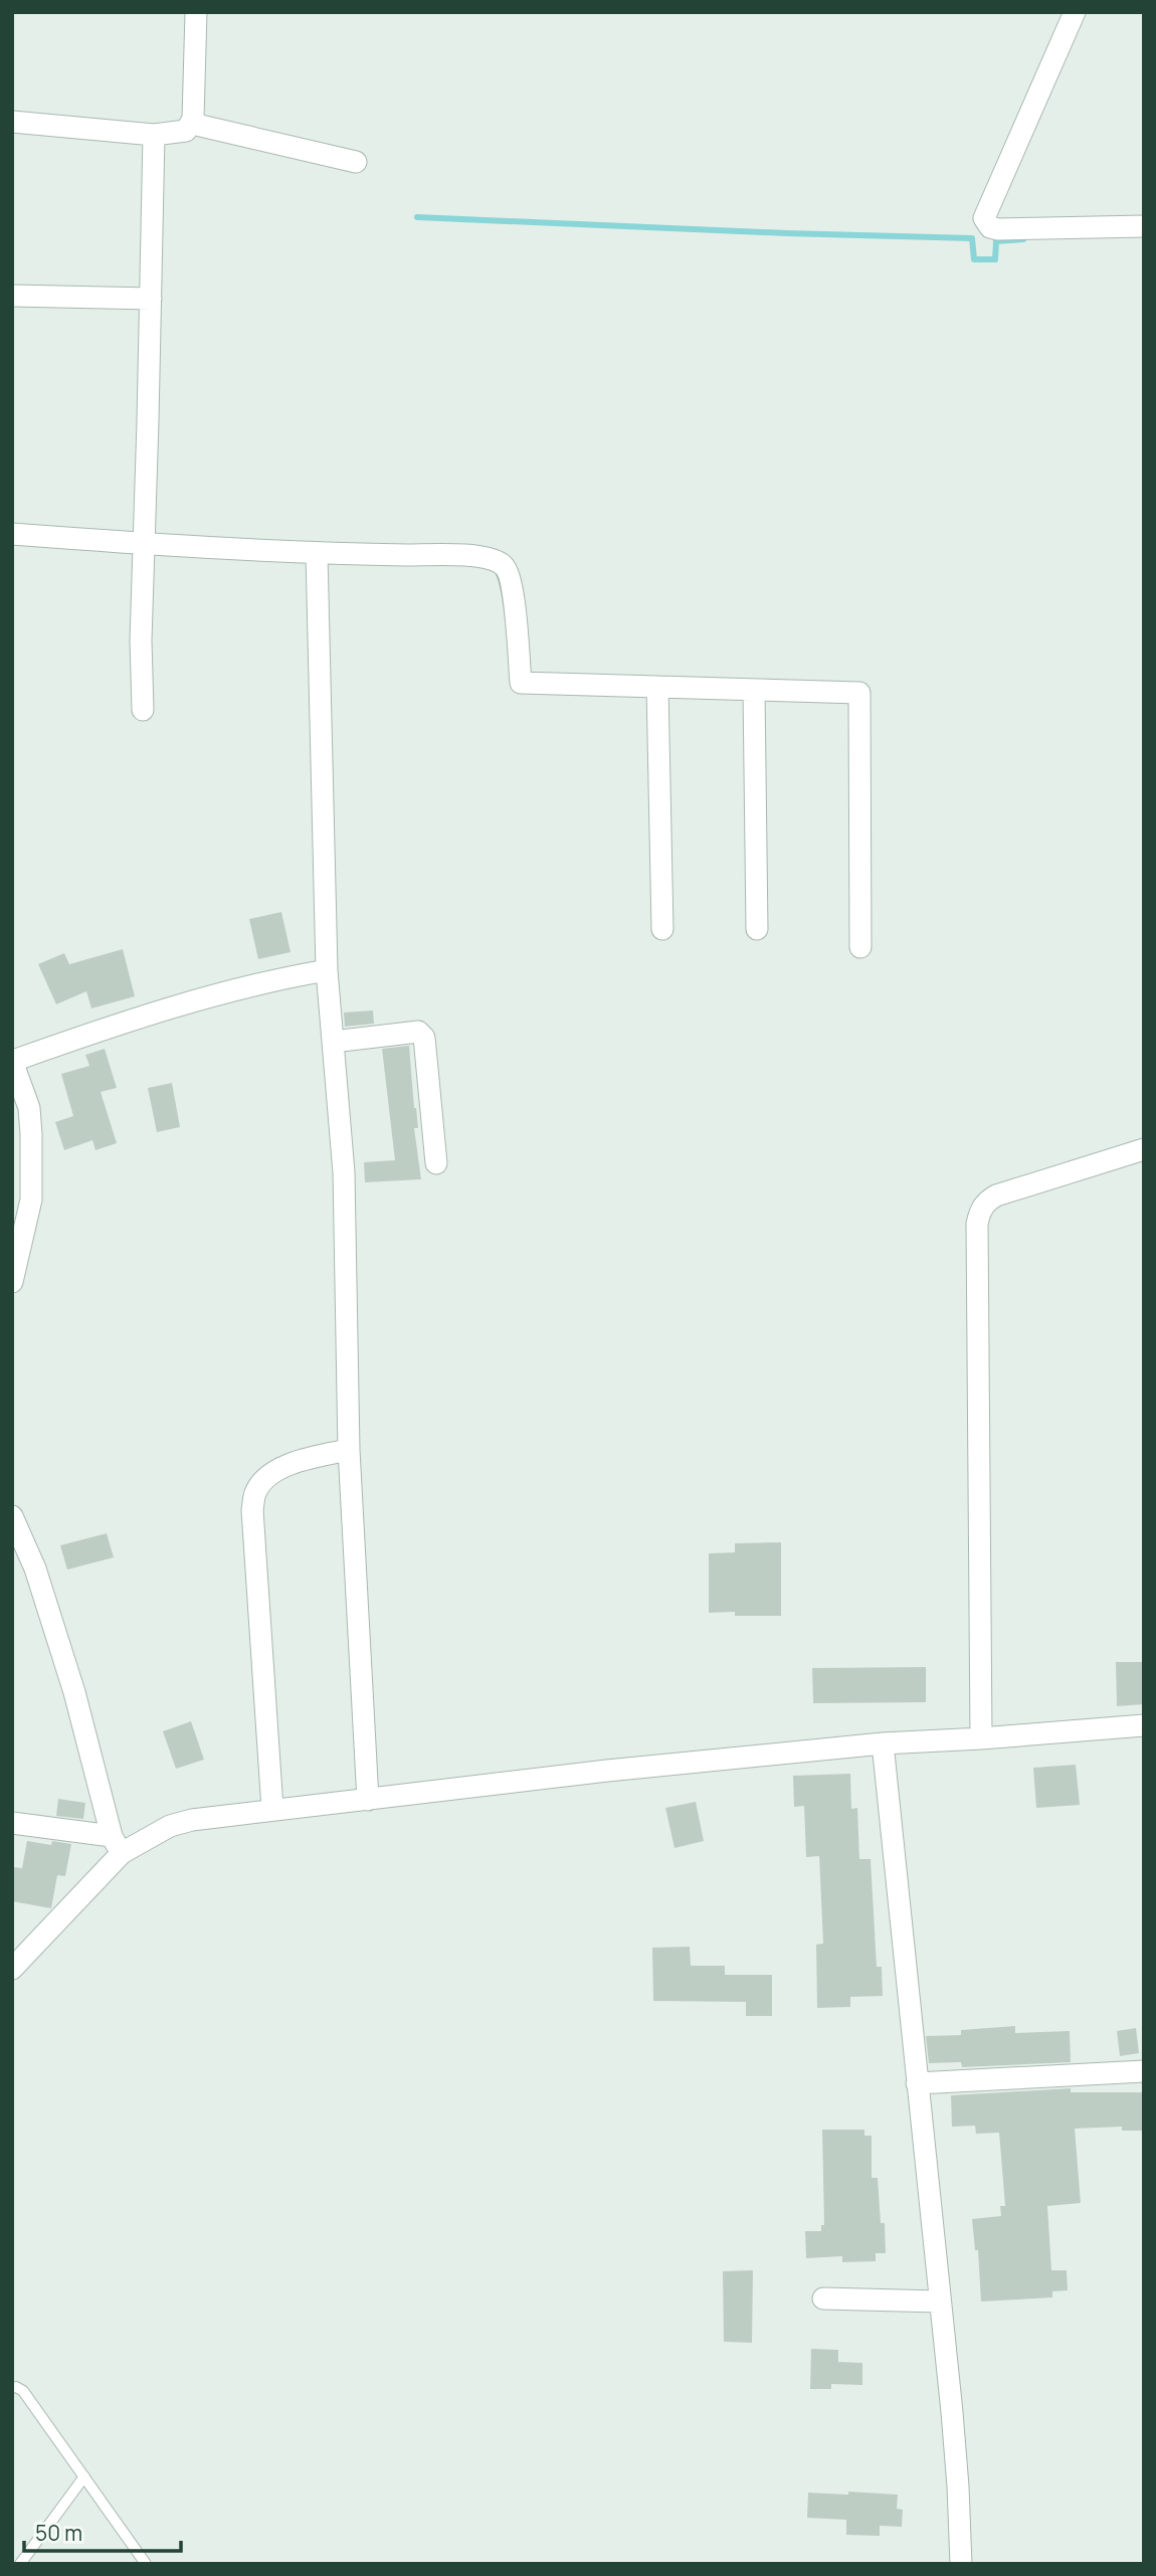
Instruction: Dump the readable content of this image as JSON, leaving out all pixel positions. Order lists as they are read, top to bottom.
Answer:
{
  "scale_bar": "50 m"
}
